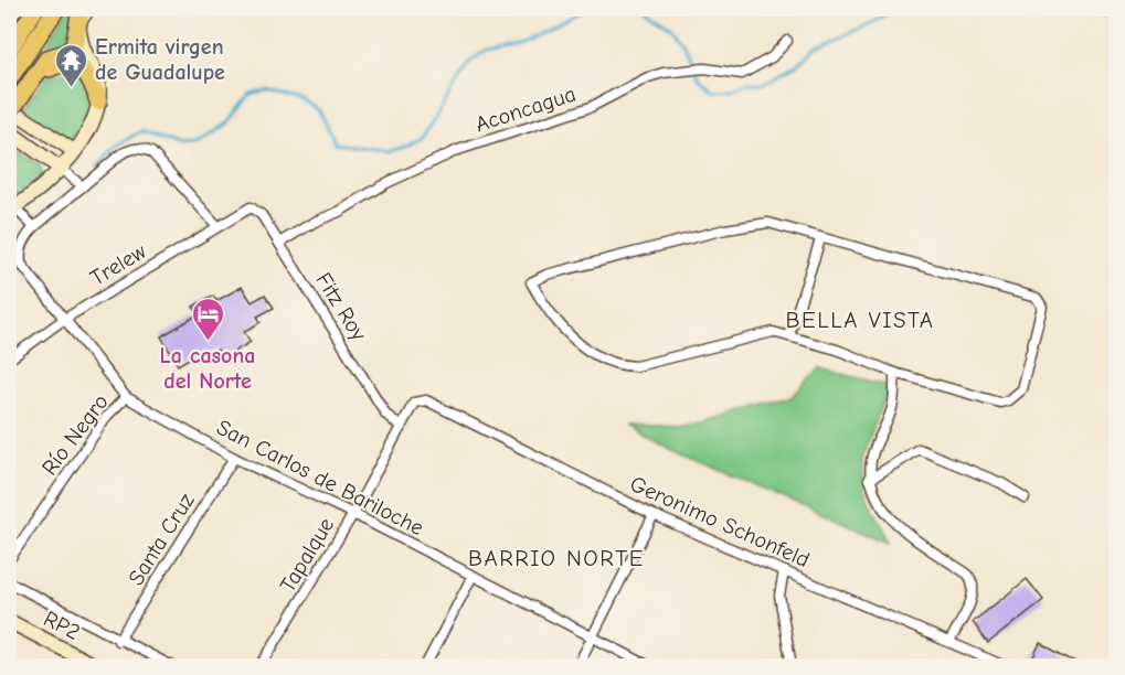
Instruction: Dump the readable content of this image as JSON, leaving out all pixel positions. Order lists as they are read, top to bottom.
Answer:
{
  "streets": {
    "street": [
      "Aconcagua",
      "Trelew",
      "Fitz Roy",
      "Río Negro",
      "San Carlos de Bariloche",
      "Geronimo Schonfeld",
      "Santa Cruz",
      "Tapalque",
      "RP2"
    ]
  },
  "crossings": [
    ["Aconcagua", "Fitz Roy"],
    ["Trelew", "Fitz Roy"],
    ["Trelew", "San Carlos de Bariloche"],
    ["Fitz Roy", "Tapalque"],
    ["Río Negro", "San Carlos de Bariloche"],
    ["San Carlos de Bariloche", "Santa Cruz"],
    ["San Carlos de Bariloche", "Tapalque"],
    ["Geronimo Schonfeld", "Tapalque"]
  ],
  "districts": ["BELLA VISTA", "BARRIO NORTE"],
  "places": {
    "temple": ["Ermita virgen de Guadalupe"],
    "hotel": ["La casona del Norte"]
  }
}
